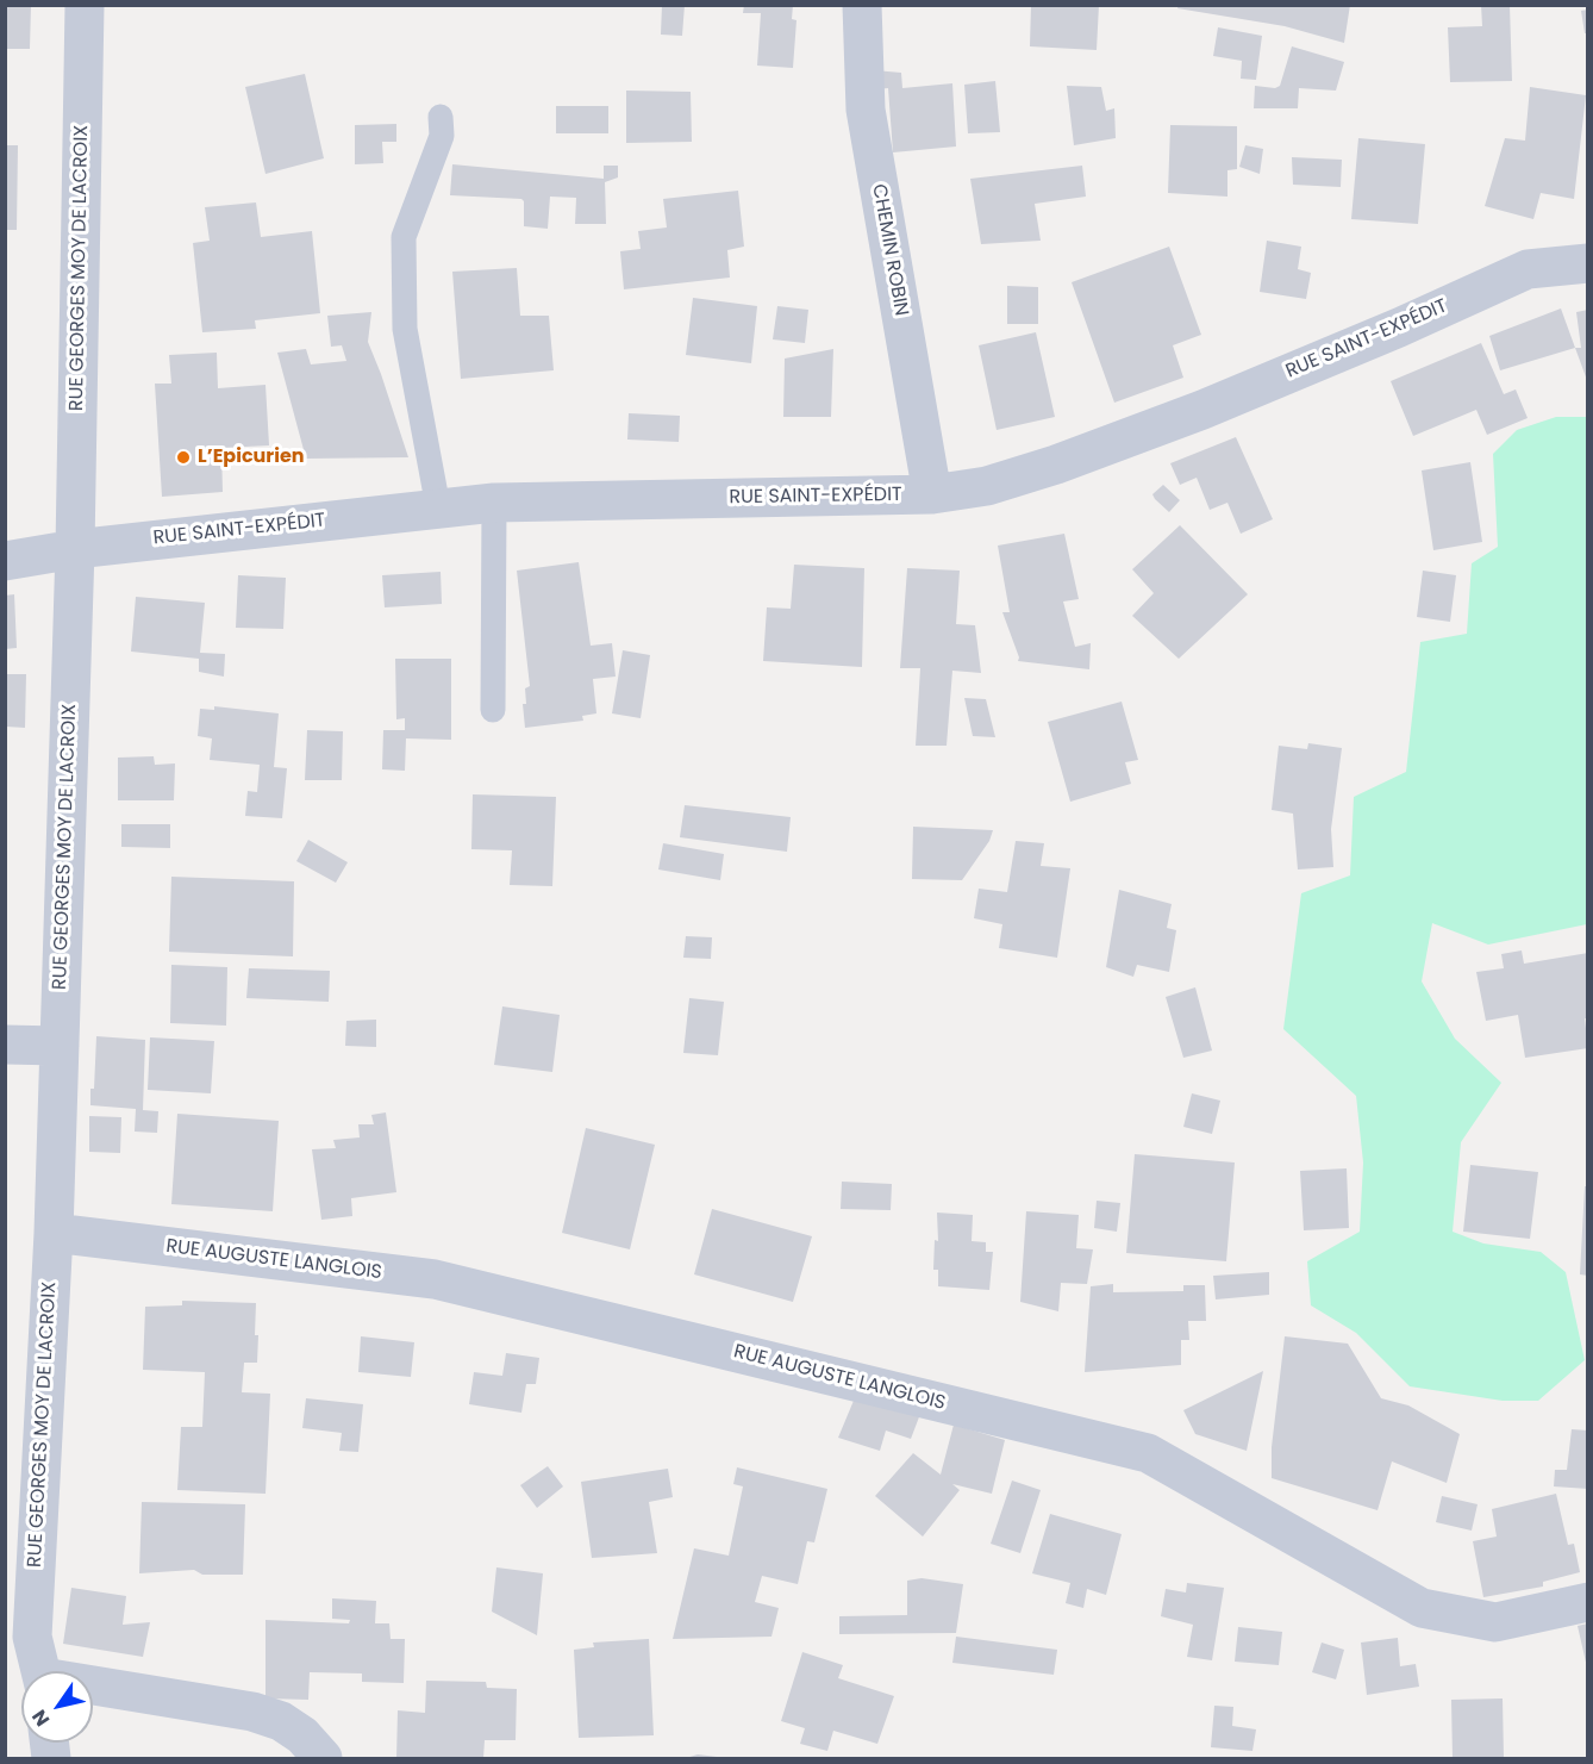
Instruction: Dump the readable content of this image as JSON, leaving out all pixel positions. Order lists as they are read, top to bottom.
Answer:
{
  "streets": {
    "street": [
      "CHEMIN ROBIN",
      "RUE GEORGES MOY DE LACROIX",
      "RUE SAINT-EXPÉDIT",
      "RUE AUGUSTE LANGLOIS"
    ]
  },
  "crossings": [
    ["CHEMIN ROBIN", "RUE SAINT-EXPÉDIT"],
    ["RUE GEORGES MOY DE LACROIX", "RUE SAINT-EXPÉDIT"],
    ["RUE GEORGES MOY DE LACROIX", "RUE AUGUSTE LANGLOIS"]
  ],
  "places": ["L’Epicurien"],
  "north": "bottom left"
}
